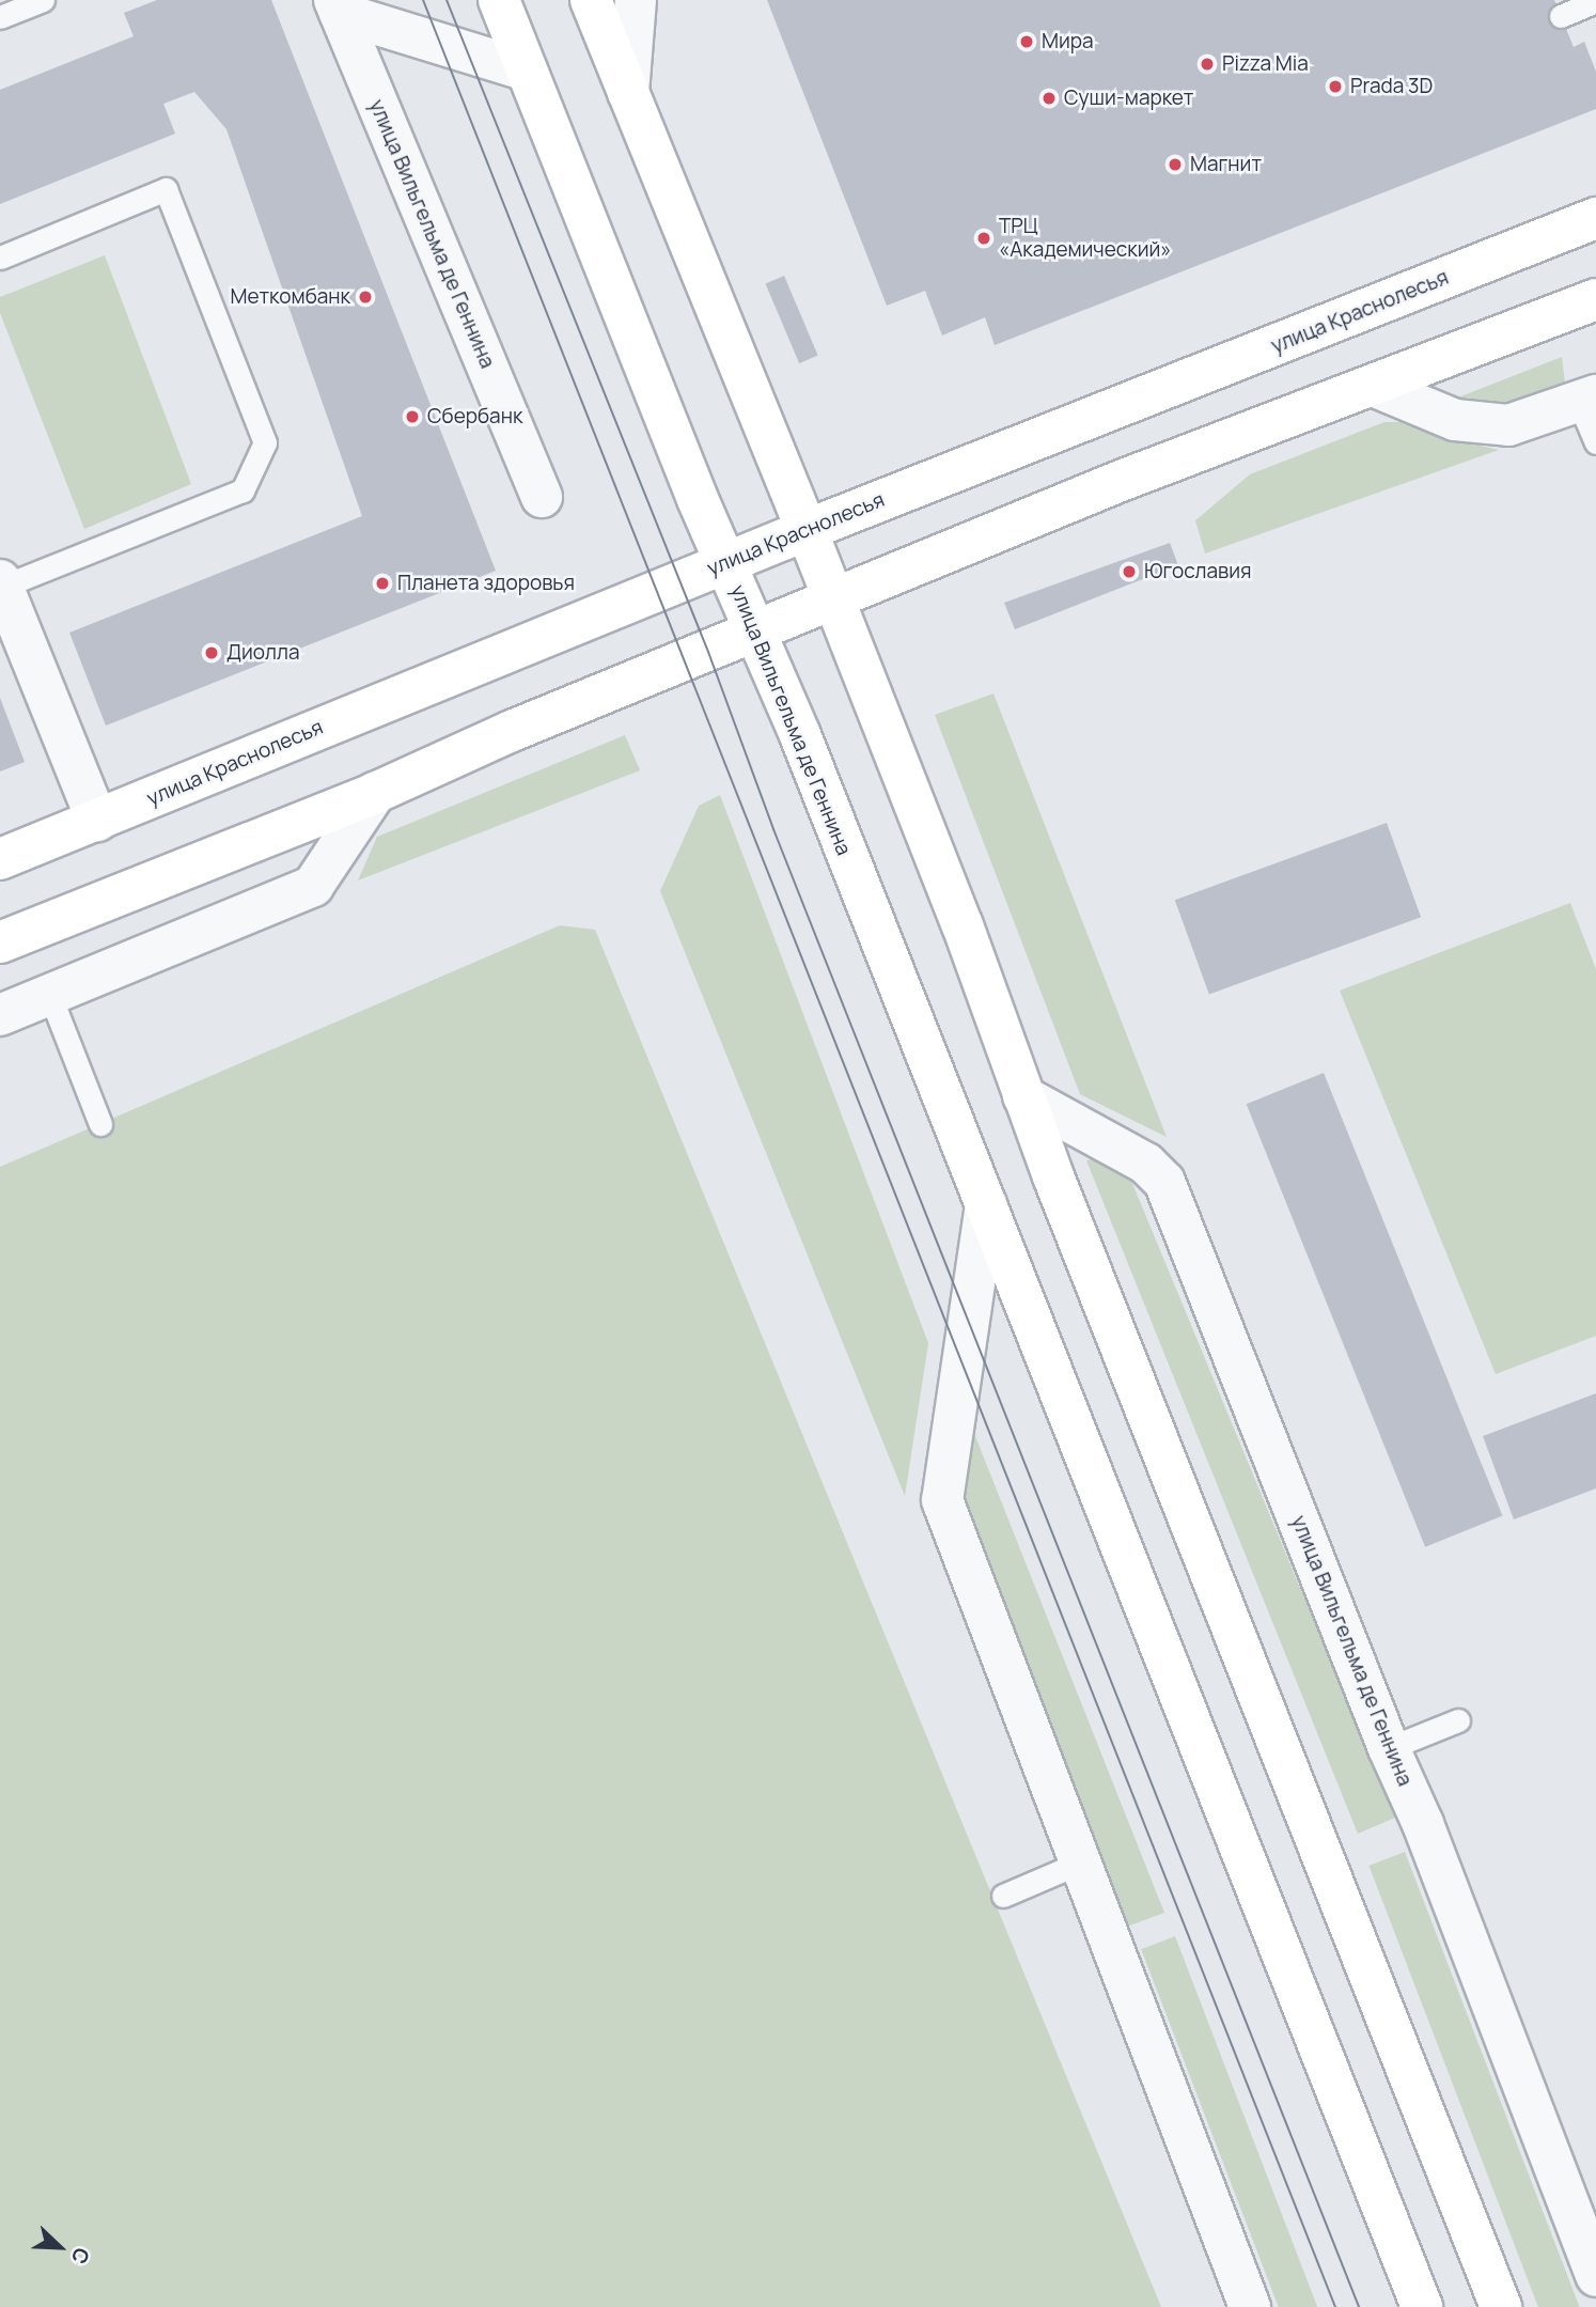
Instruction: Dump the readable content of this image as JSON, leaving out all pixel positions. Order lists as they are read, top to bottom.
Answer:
{
  "streets": {
    "main road": ["улица Вильгельма де Геннина", "улица Краснолесья"]
  },
  "crossings": [
    ["улица Вильгельма де Геннина", "улица Краснолесья"]
  ],
  "places": [
    "Мира",
    "Pizza Mia",
    "Prada 3D",
    "Суши-маркет",
    "Магнит",
    "ТРЦ «Академический»",
    "Меткомбанк",
    "Сбербанк",
    "Югославия",
    "Планета здоровья",
    "Диолла"
  ],
  "north": "bottom right"
}
